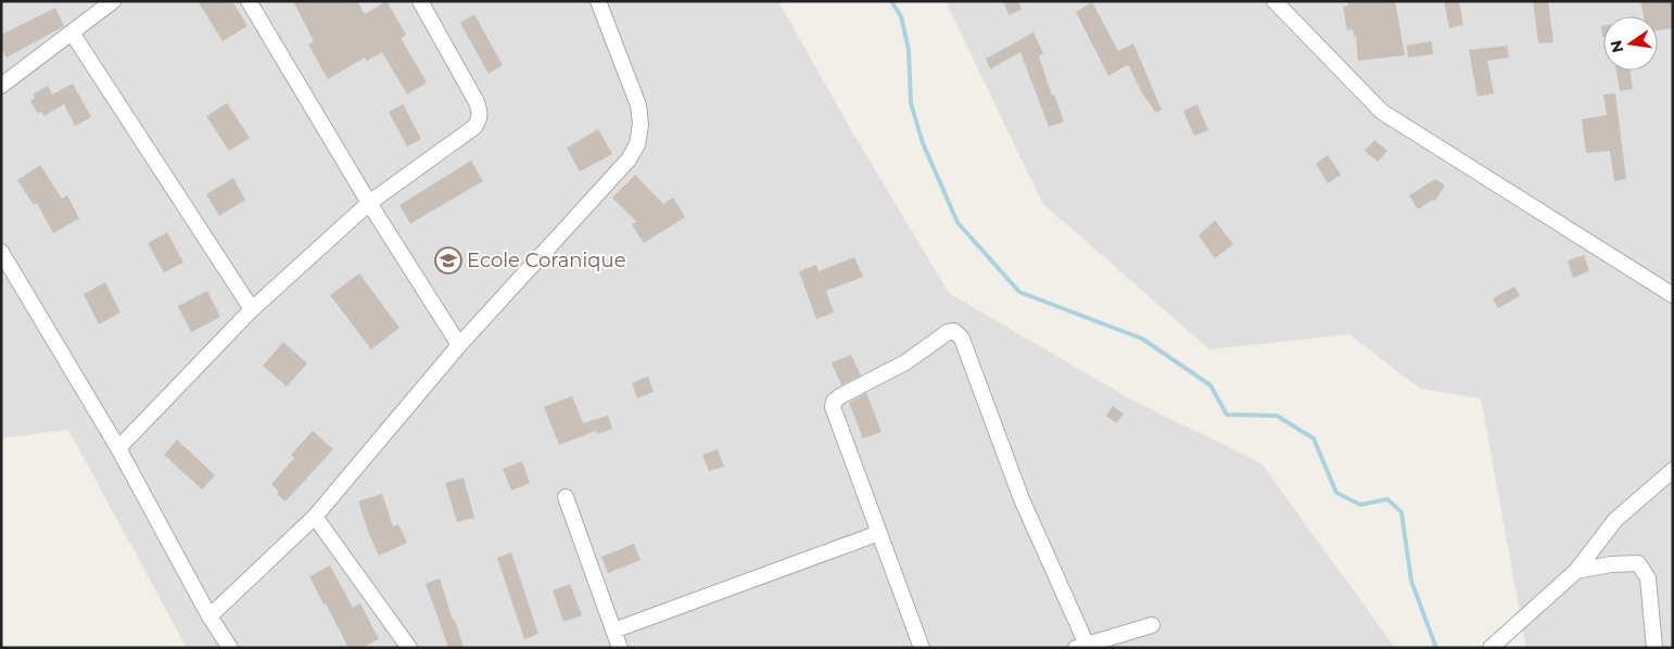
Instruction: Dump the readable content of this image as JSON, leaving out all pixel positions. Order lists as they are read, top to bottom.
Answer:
{
  "places": {
    "school or university": ["Ecole Coranique"]
  },
  "north": "left"
}
